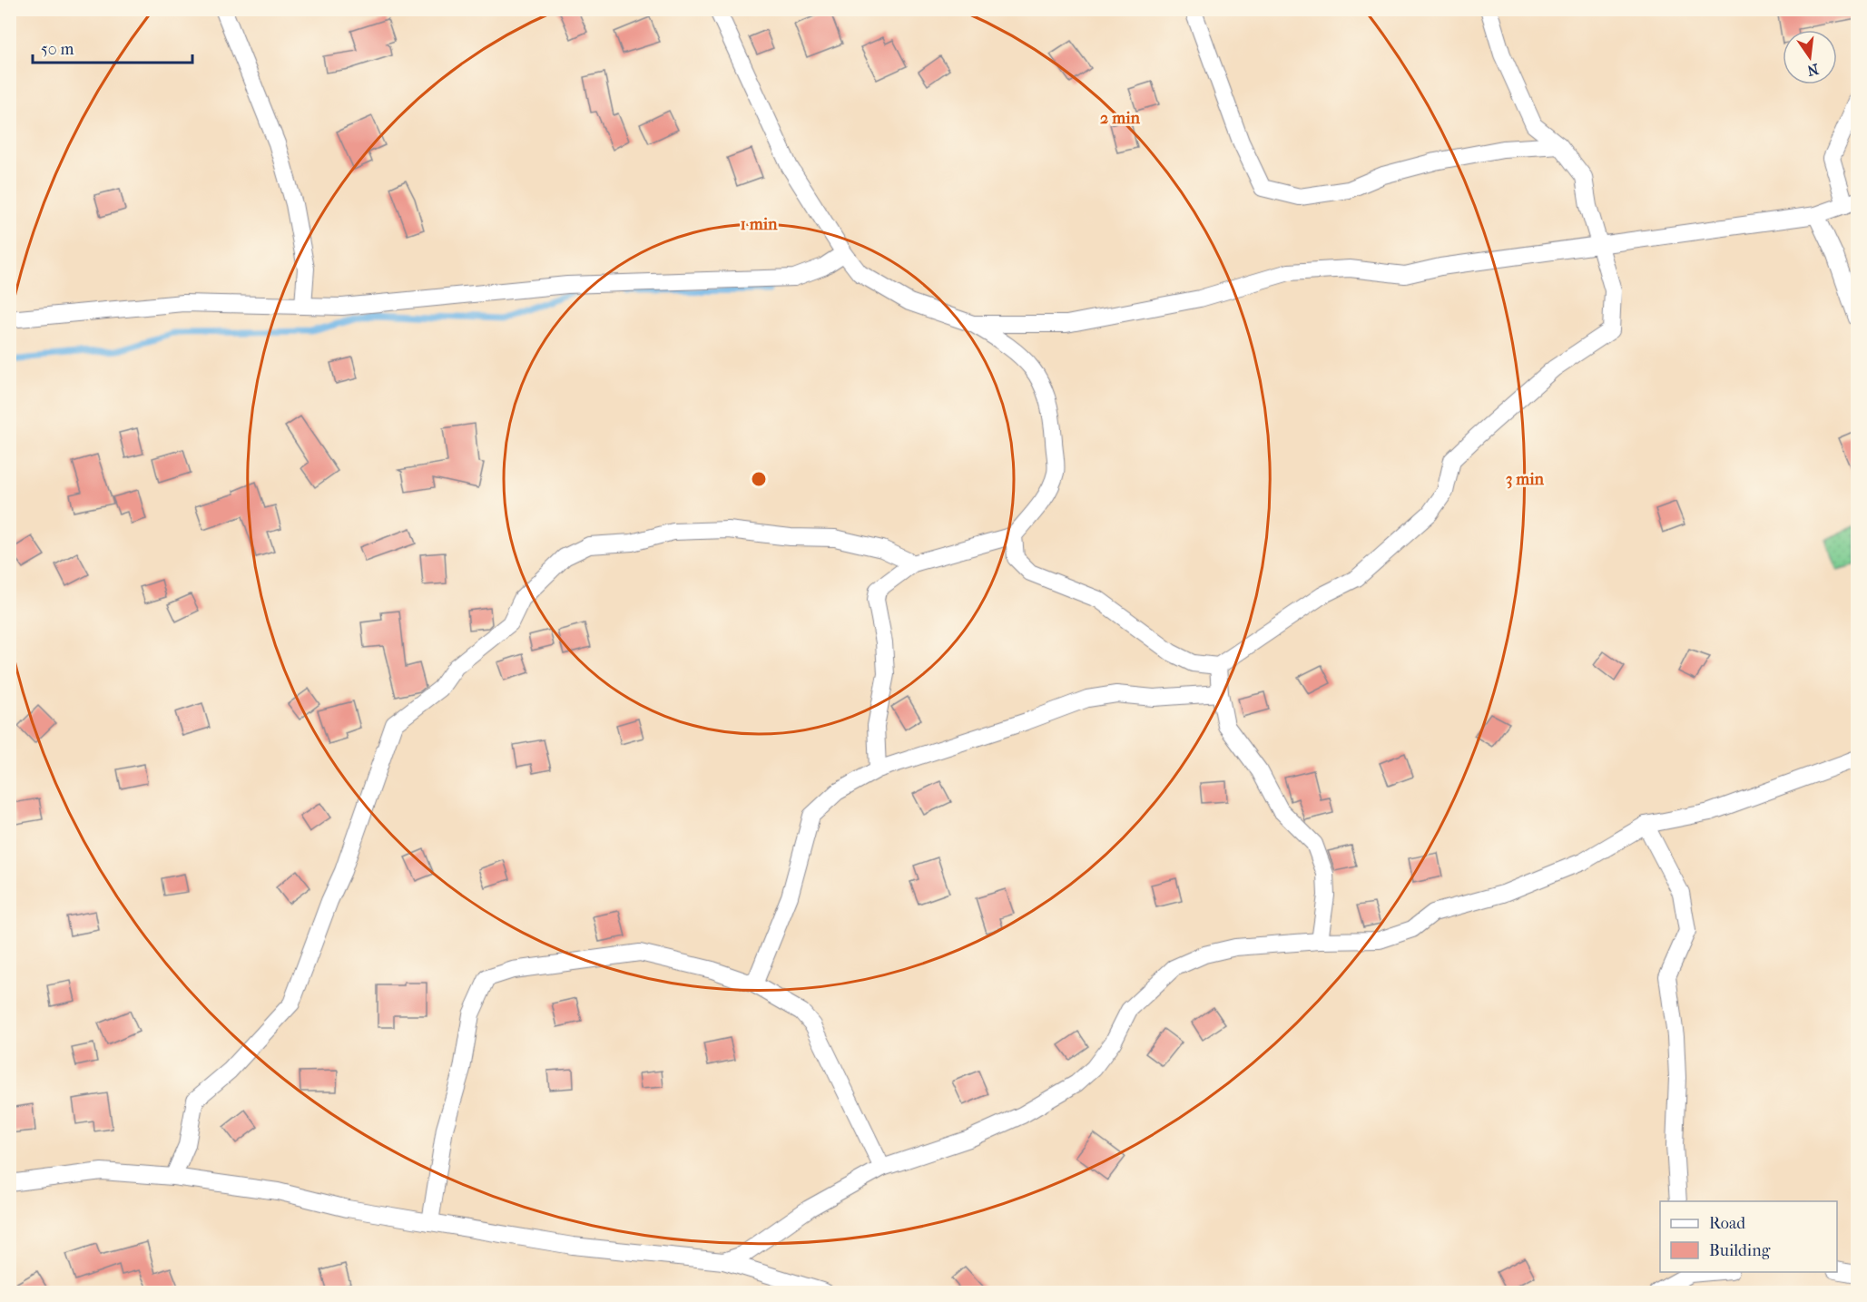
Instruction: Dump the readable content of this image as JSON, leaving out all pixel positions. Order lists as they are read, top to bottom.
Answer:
{
  "legend": ["Road", "Building"],
  "scale_bar": "50 m",
  "north": "bottom",
  "rings": ["2 min", "1 min", "3 min"]
}
